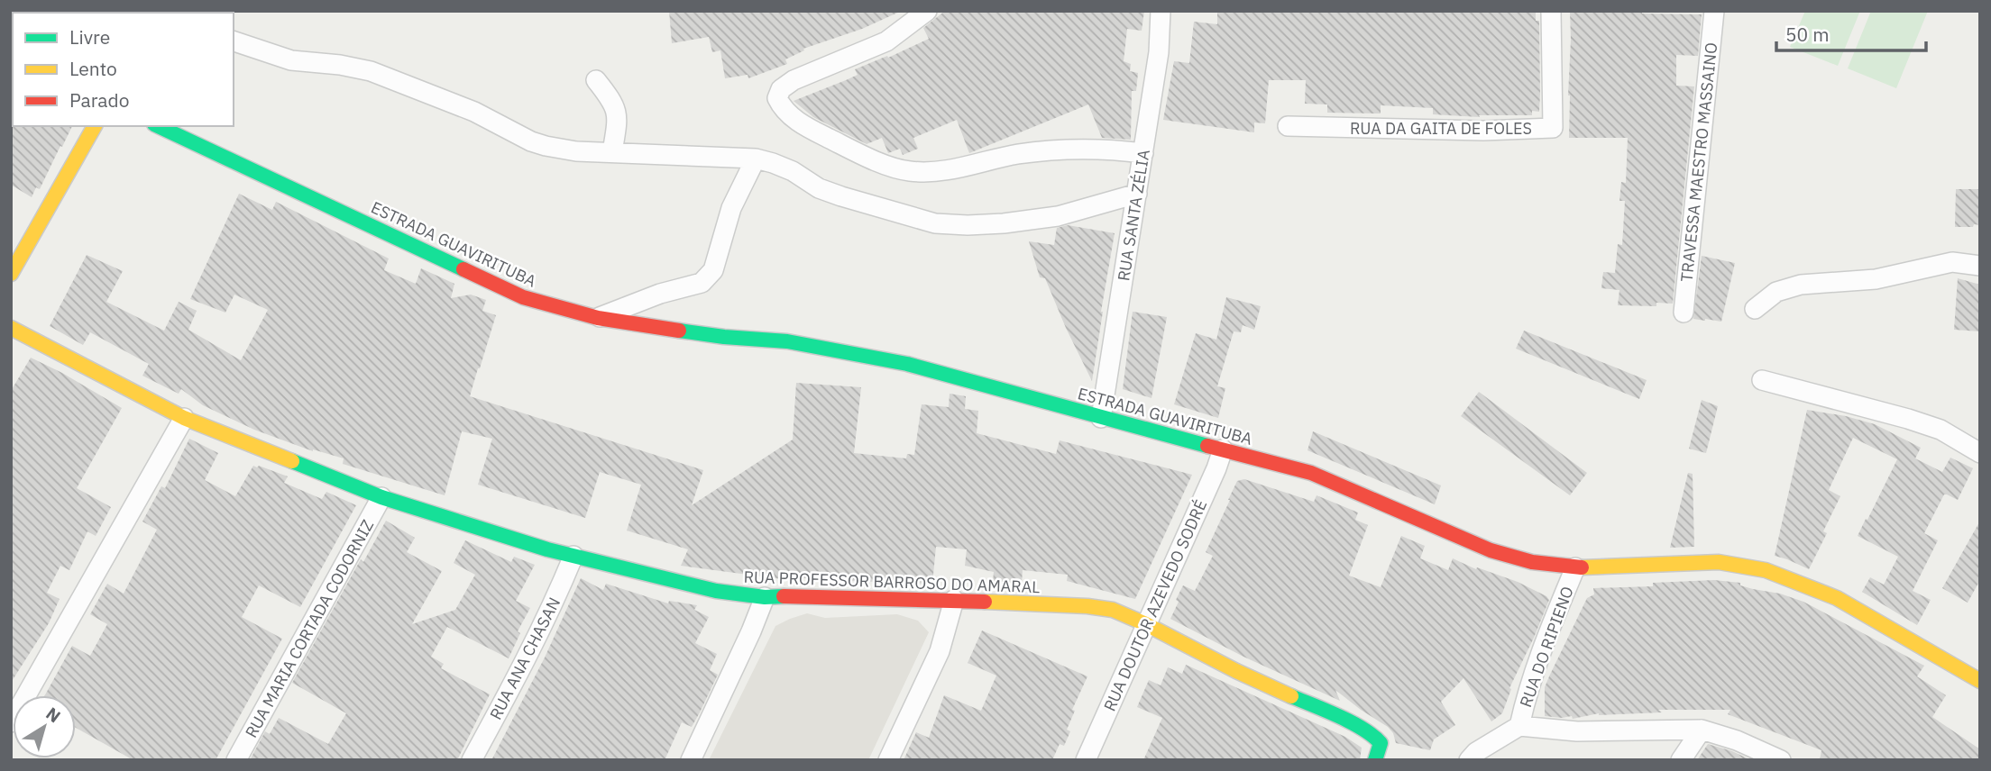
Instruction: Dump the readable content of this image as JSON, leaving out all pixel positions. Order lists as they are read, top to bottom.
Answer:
{
  "streets": {
    "street": [
      "RUA DA GAITA DE FOLES",
      "TRAVESSA MAESTRO MASSAINO",
      "RUA SANTA ZÉLIA",
      "ESTRADA GUAVIRITUBA",
      "RUA PROFESSOR BARROSO DO AMARAL",
      "RUA DOUTOR AZEVEDO SODRÉ",
      "RUA MARIA CORTADA CODORNIZ",
      "RUA DO RIPIENO",
      "RUA ANA CHASAN"
    ]
  },
  "crossings": [
    ["RUA SANTA ZÉLIA", "ESTRADA GUAVIRITUBA"],
    ["ESTRADA GUAVIRITUBA", "RUA DOUTOR AZEVEDO SODRÉ"],
    ["ESTRADA GUAVIRITUBA", "RUA DO RIPIENO"],
    ["RUA PROFESSOR BARROSO DO AMARAL", "RUA DOUTOR AZEVEDO SODRÉ"],
    ["RUA PROFESSOR BARROSO DO AMARAL", "RUA MARIA CORTADA CODORNIZ"],
    ["RUA PROFESSOR BARROSO DO AMARAL", "RUA ANA CHASAN"]
  ],
  "legend": ["Livre", "Lento", "Parado"],
  "scale_bar": "50 m",
  "north": "top right"
}
